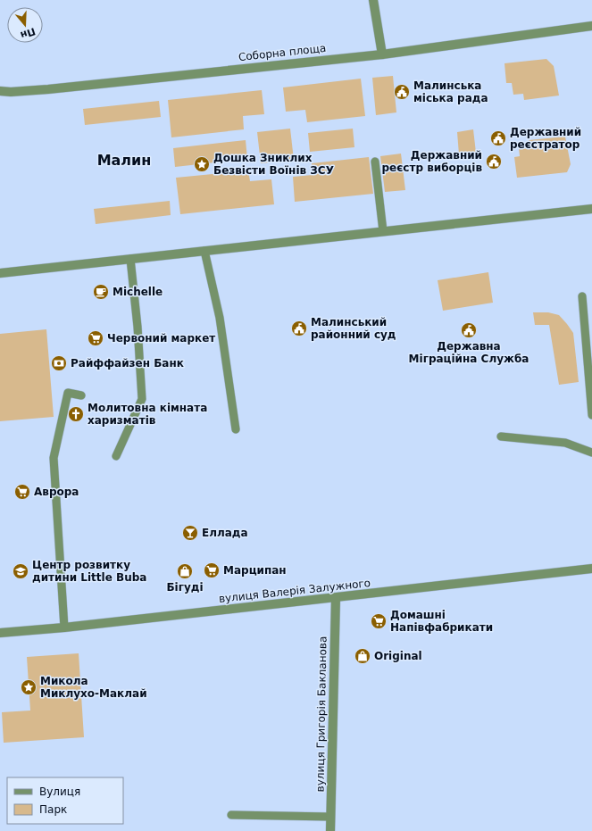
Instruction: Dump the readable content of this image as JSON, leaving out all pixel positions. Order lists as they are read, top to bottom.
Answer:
{
  "streets": {
    "street": ["Соборна площа", "вулиця Валерія Залужного", "вулиця Григорія Бакланова"]
  },
  "crossings": [
    ["вулиця Валерія Залужного", "вулиця Григорія Бакланова"]
  ],
  "districts": ["Малин"],
  "places": {
    "public building": [
      "Малинська міська рада",
      "Державний реєстратор",
      "Державний реєстр виборців",
      "Малинський районний суд",
      "Державна Міграційна Служба"
    ],
    "place": ["Дошка Зниклих Безвісти Воїнів ЗСУ", "Микола Миклухо-Маклай"],
    "cafe": ["Michelle"],
    "supermarket": [
      "Червоний маркет",
      "Аврора",
      "Марципан",
      "Домашні Напівфабрикати"
    ],
    "bank": ["Райффайзен Банк"],
    "church": ["Молитовна кімната харизматів"],
    "bar": ["Еллада"],
    "school or university": ["Центр розвитку дитини Little Buba"],
    "shop": ["Бігуді", "Original"]
  },
  "legend": ["Вулиця", "Парк"],
  "north": "bottom"
}
